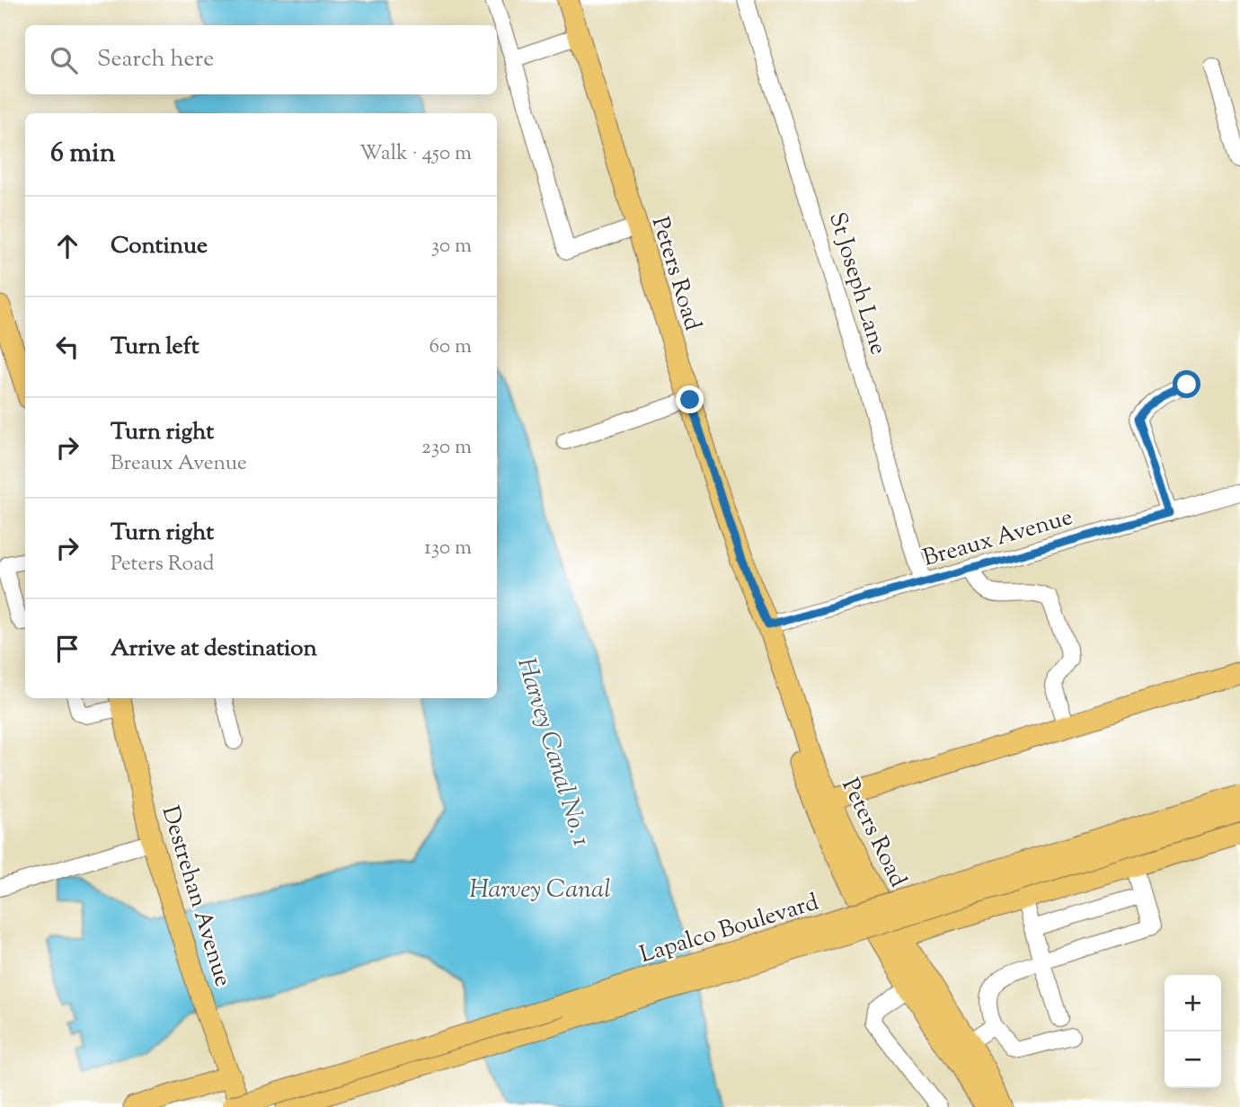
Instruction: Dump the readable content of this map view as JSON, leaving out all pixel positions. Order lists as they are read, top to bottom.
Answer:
{
  "streets": {
    "main road": ["Peters Road", "Destrehan Avenue", "Lapalco Boulevard"],
    "street": ["St Joseph Lane", "Breaux Avenue"]
  },
  "crossings": [
    ["Peters Road", "Breaux Avenue"],
    ["St Joseph Lane", "Breaux Avenue"]
  ],
  "water": ["Harvey Canal No. 1", "Harvey Canal"],
  "page": {
    "search": "Search here",
    "heading": ["6 min", "Walk · 450 m"],
    "list": [
      ["Continue", "30 m"],
      ["Turn left", "60 m"],
      ["Turn right", "Breaux Avenue", "230 m"],
      ["Turn right", "Peters Road", "130 m"],
      "Arrive at destination"
    ],
    "map_buttons": ["+", "−"]
  }
}
